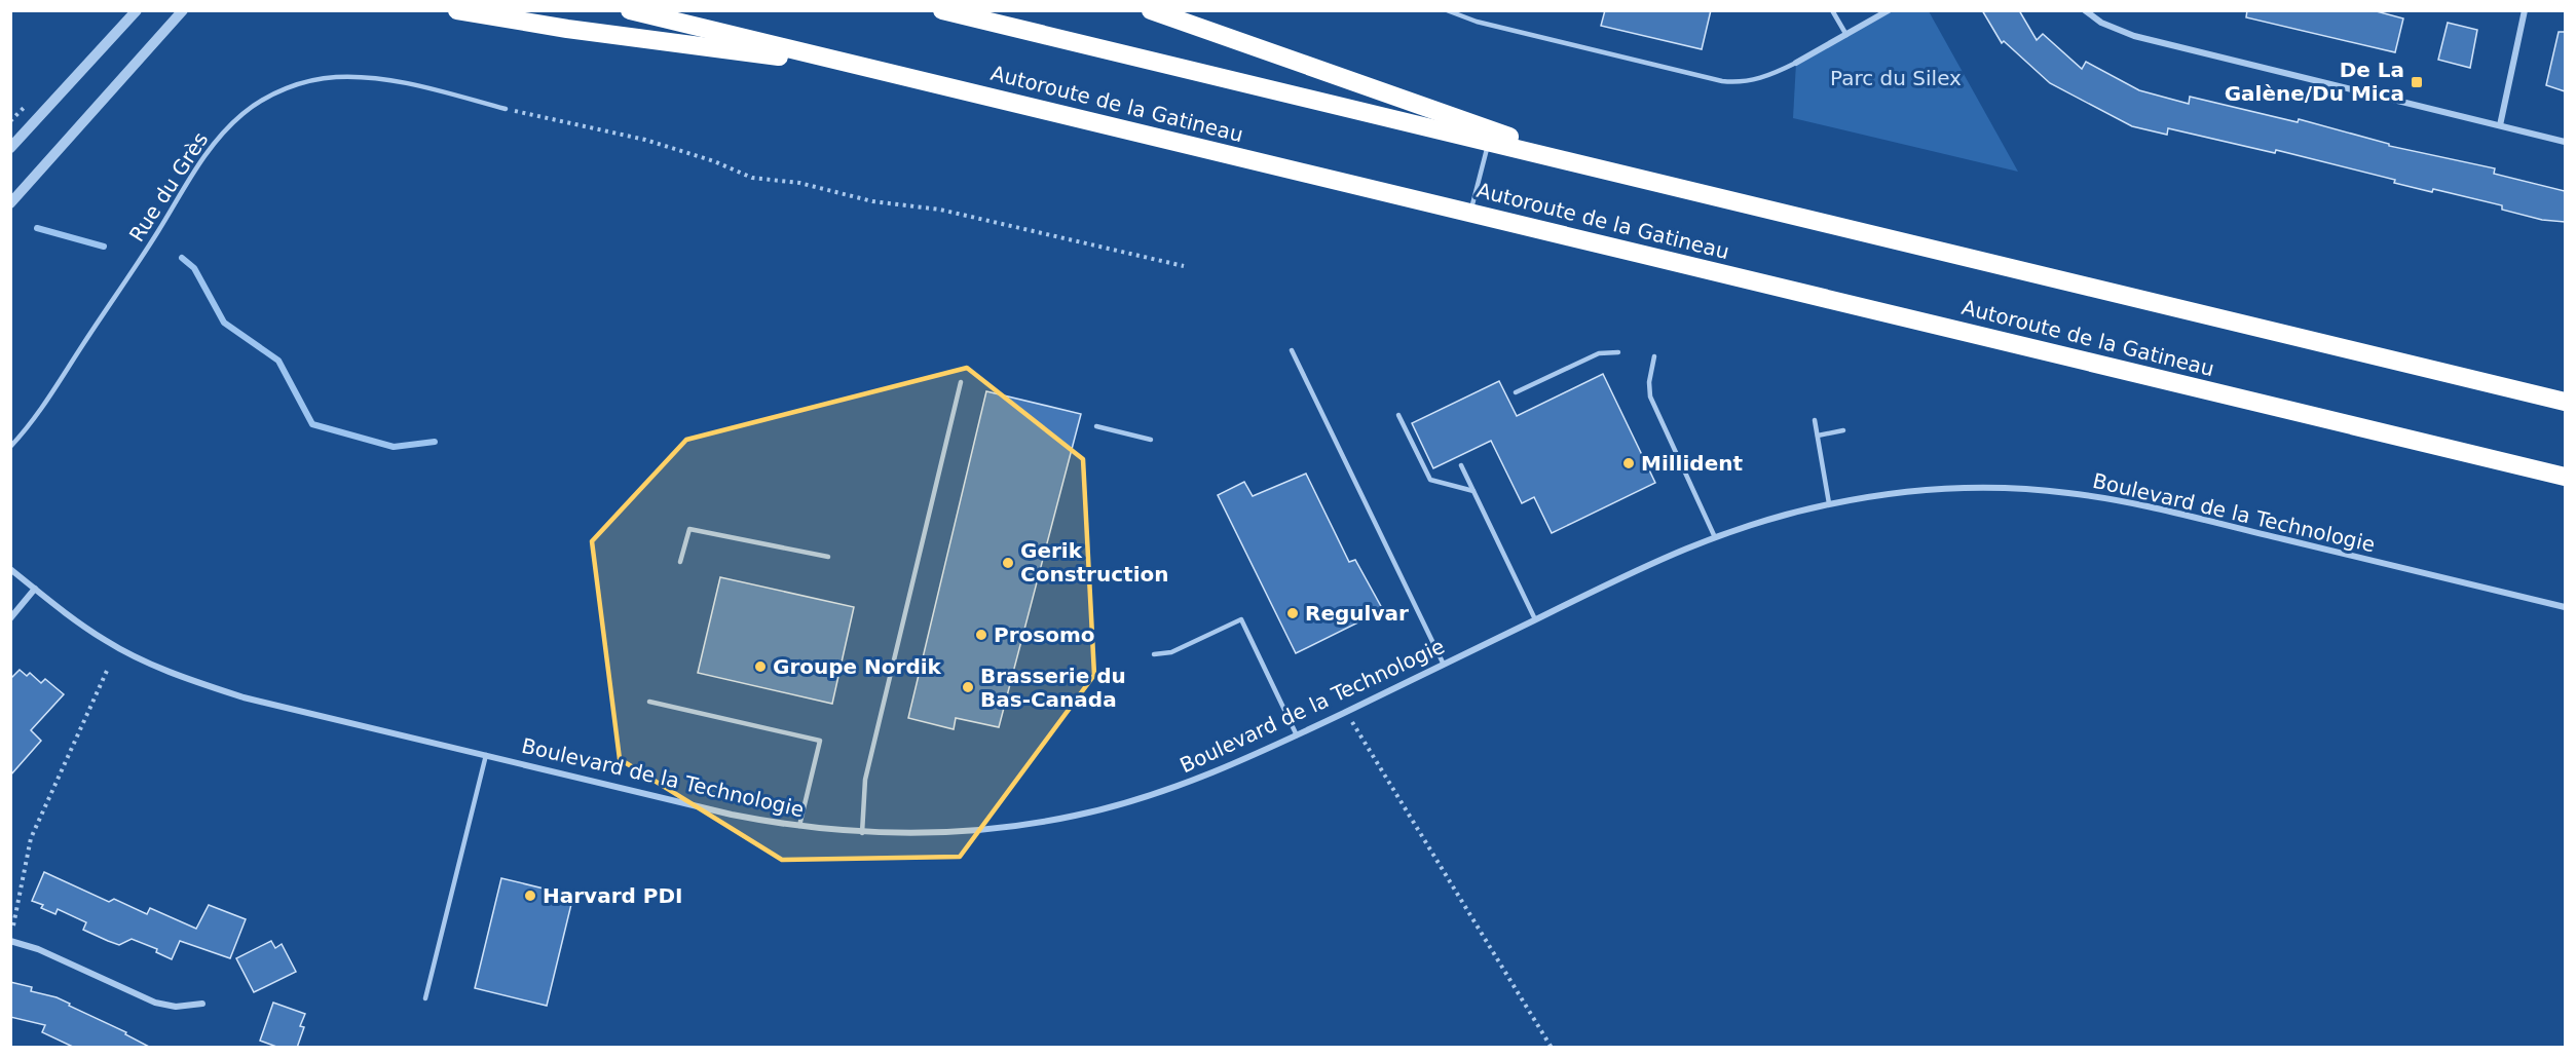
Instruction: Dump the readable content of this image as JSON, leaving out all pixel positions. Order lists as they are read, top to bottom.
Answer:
{
  "streets": {
    "highway": ["Autoroute de la Gatineau"],
    "street": ["Boulevard de la Technologie"],
    "lane": ["Rue du Grès"]
  },
  "parks": ["Parc du Silex"],
  "places": {
    "transit": ["De La Galène/Du Mica"],
    "other": [
      "Millident",
      "Gerik Construction",
      "Regulvar",
      "Prosomo",
      "Groupe Nordik",
      "Brasserie du Bas-Canada",
      "Harvard PDI"
    ]
  }
}
